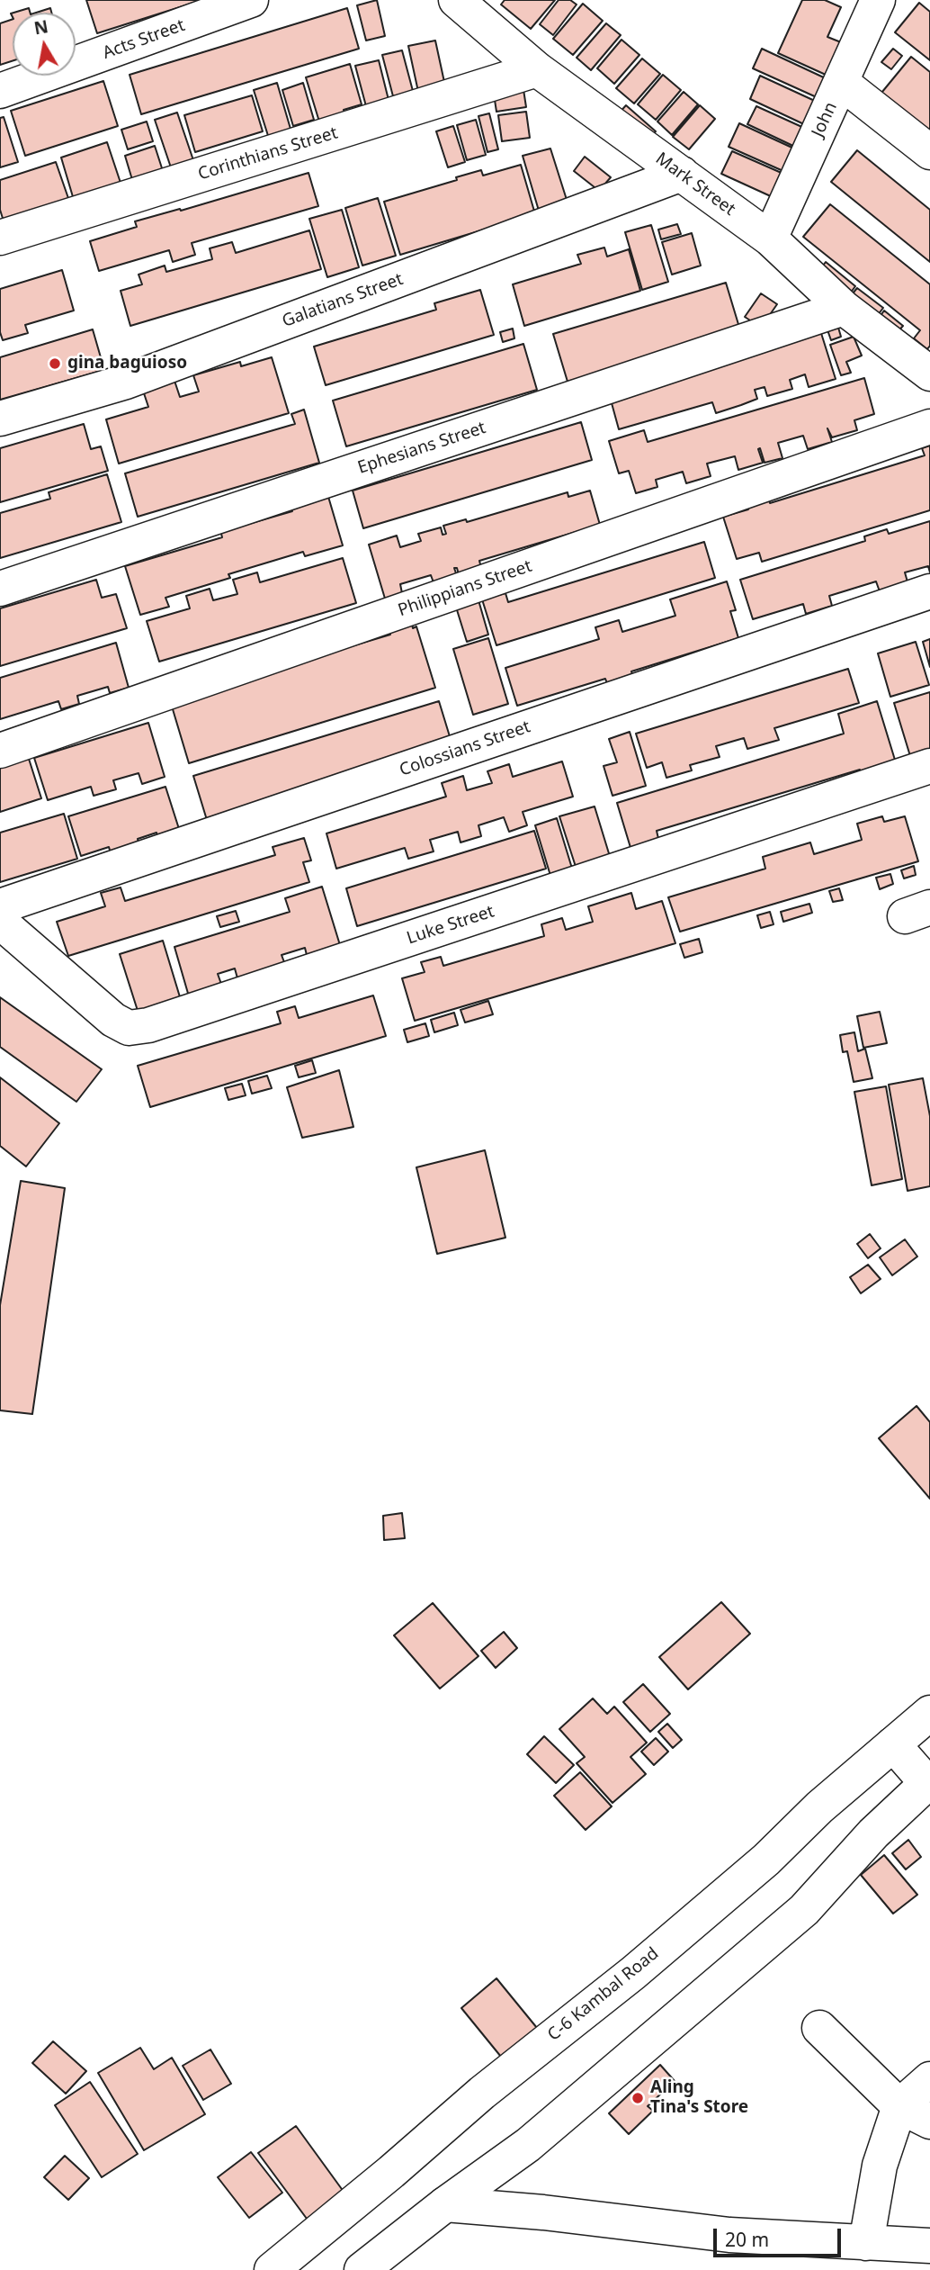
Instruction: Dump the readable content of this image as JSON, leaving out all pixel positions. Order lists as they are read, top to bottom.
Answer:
{
  "streets": {
    "street": [
      "Acts Street",
      "John",
      "Corinthians Street",
      "Mark Street",
      "Galatians Street",
      "Ephesians Street",
      "Philippians Street",
      "Colossians Street",
      "Luke Street",
      "C-6 Kambal Road"
    ]
  },
  "crossings": [
    ["John", "Mark Street"],
    ["Corinthians Street", "Mark Street"],
    ["Mark Street", "Galatians Street"],
    ["Mark Street", "Ephesians Street"]
  ],
  "places": ["gina baguioso", "Aling Tina's Store"],
  "scale_bar": "20 m",
  "north": "top"
}
